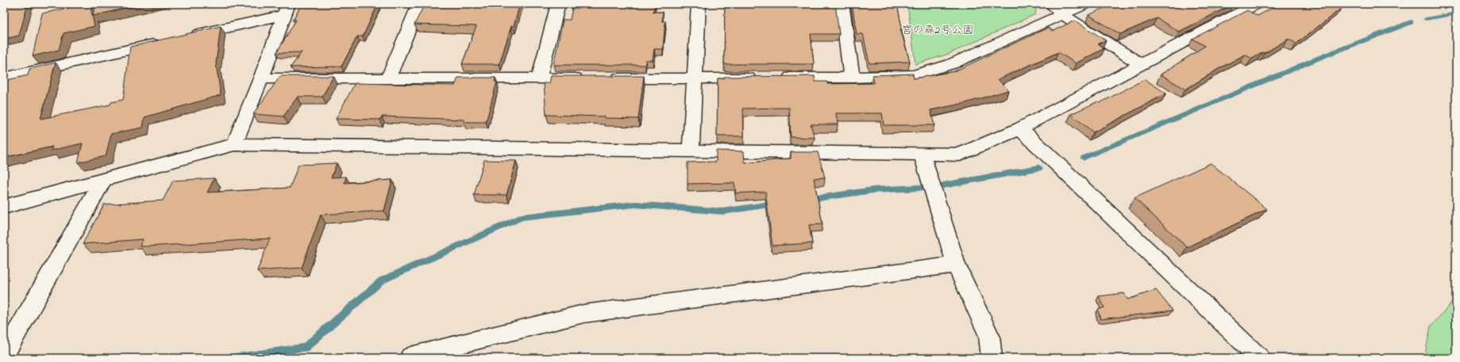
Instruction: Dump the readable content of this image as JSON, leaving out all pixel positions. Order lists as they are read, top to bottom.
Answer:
{
  "parks": ["宮の森2号公園"]
}
